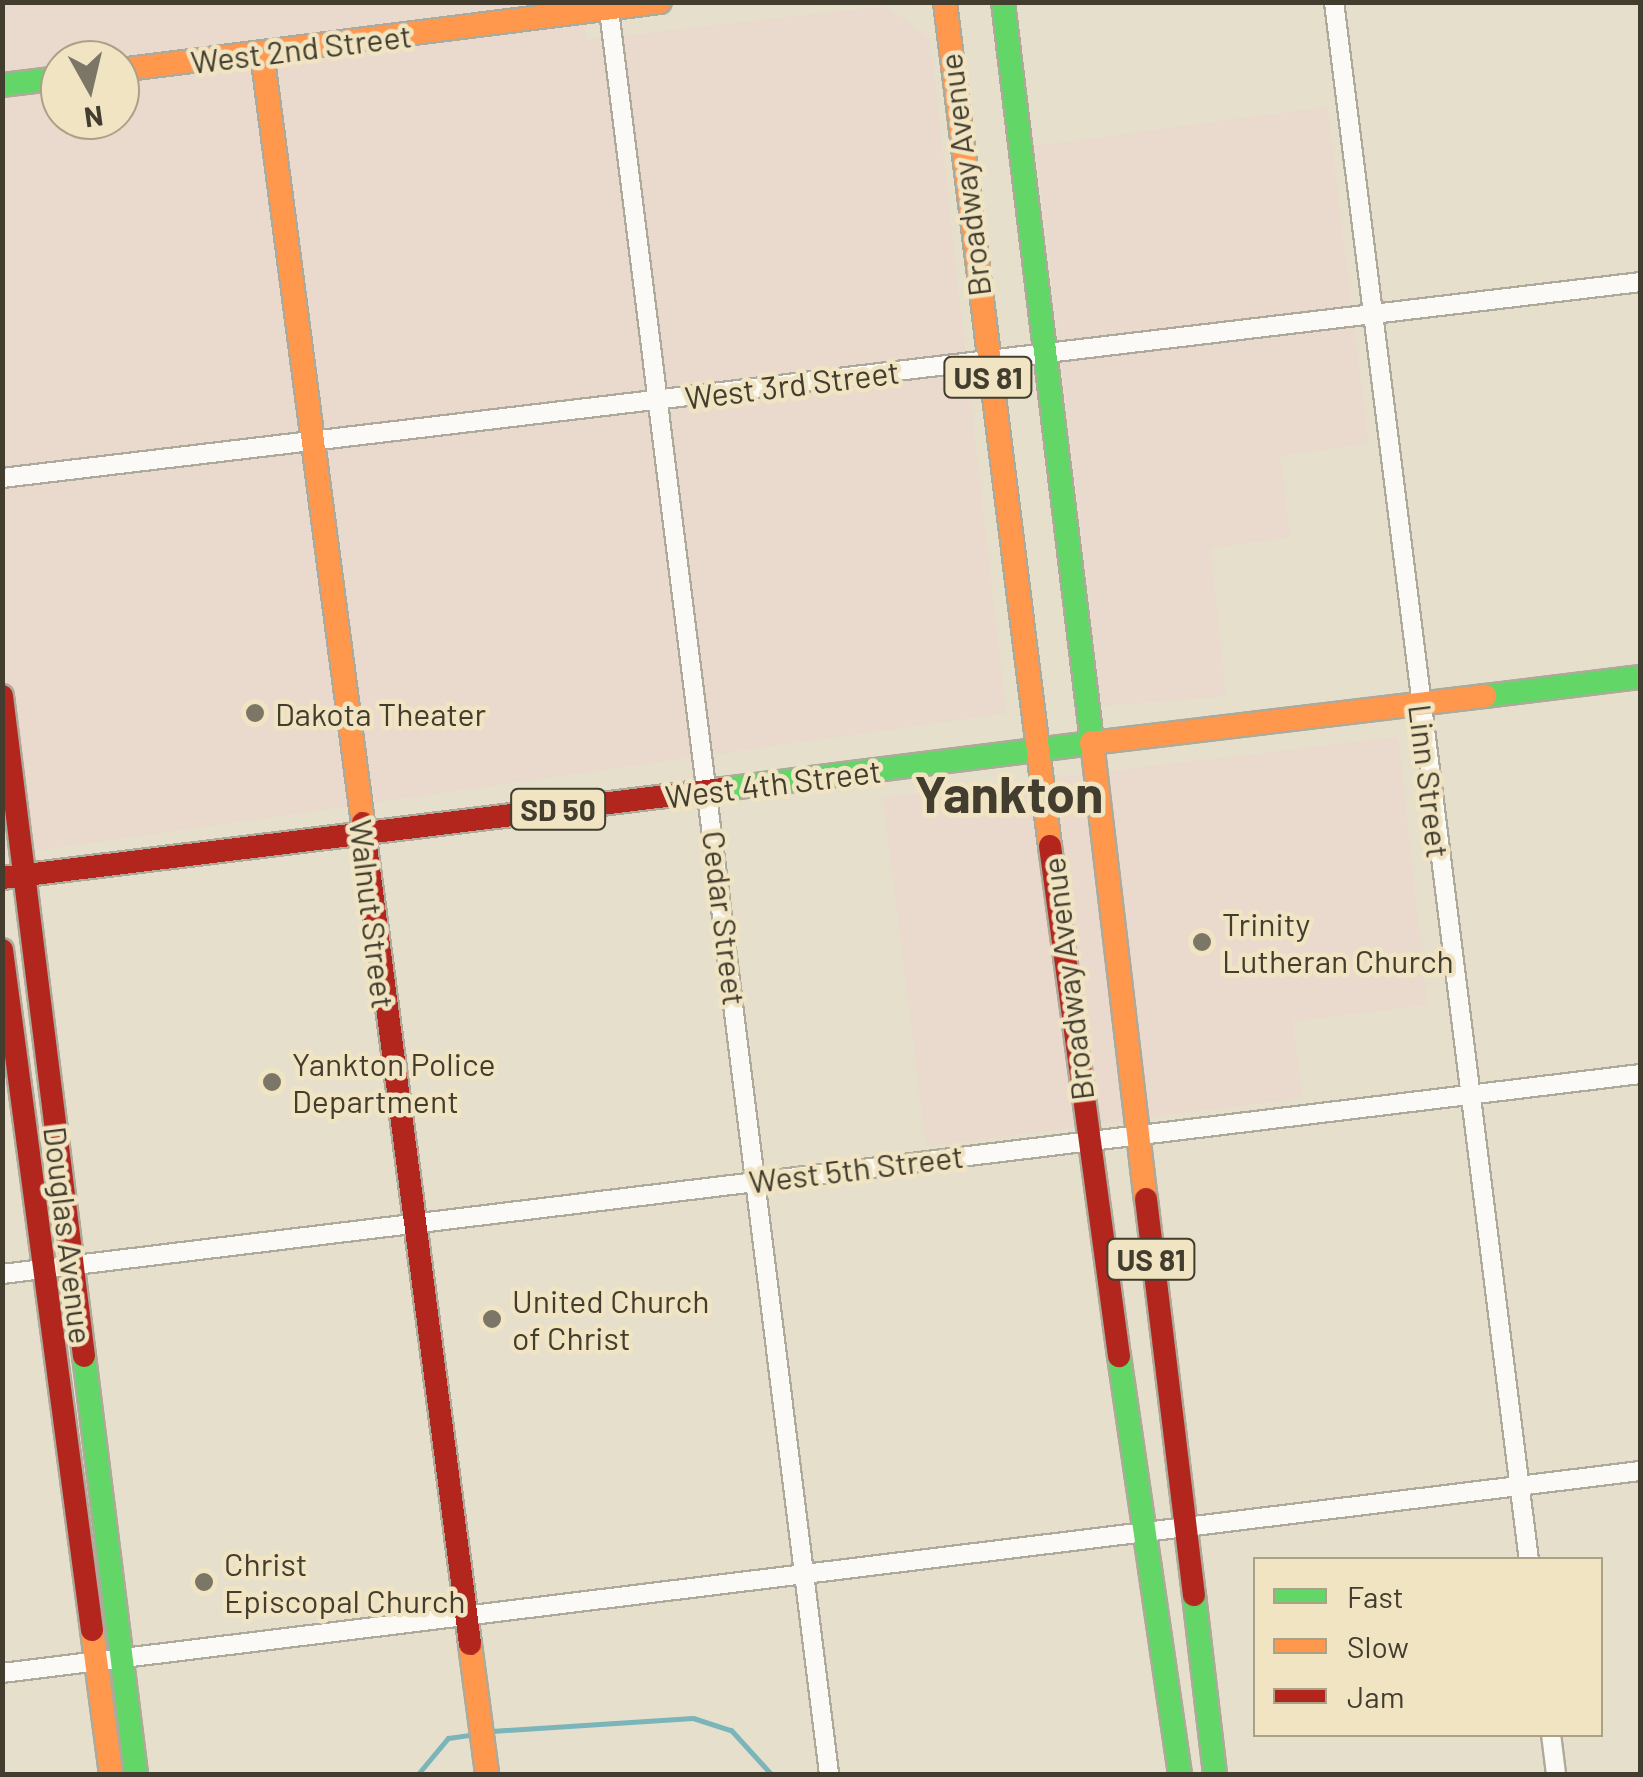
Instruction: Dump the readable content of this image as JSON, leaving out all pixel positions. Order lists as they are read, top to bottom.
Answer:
{
  "streets": {
    "main road": [
      "West 2nd Street",
      "Broadway Avenue",
      "US 81",
      "West 4th Street",
      "SD 50",
      "Walnut Street",
      "Douglas Avenue"
    ],
    "street": [
      "West 3rd Street",
      "Linn Street",
      "Cedar Street",
      "West 5th Street"
    ]
  },
  "crossings": [
    ["West 2nd Street", "Walnut Street"],
    ["West 2nd Street", "Cedar Street"],
    ["Broadway Avenue", "West 3rd Street"],
    ["Broadway Avenue", "West 4th Street"],
    ["Broadway Avenue", "West 5th Street"],
    ["West 3rd Street", "Linn Street"],
    ["West 3rd Street", "Walnut Street"],
    ["West 3rd Street", "Cedar Street"],
    ["Linn Street", "West 4th Street"],
    ["Linn Street", "West 5th Street"],
    ["West 4th Street", "Walnut Street"],
    ["West 4th Street", "Cedar Street"],
    ["West 4th Street", "Douglas Avenue"],
    ["Walnut Street", "West 5th Street"],
    ["Cedar Street", "West 5th Street"],
    ["West 5th Street", "Douglas Avenue"]
  ],
  "districts": ["Yankton"],
  "places": [
    "Dakota Theater",
    "Trinity Lutheran Church",
    "Yankton Police Department",
    "United Church of Christ",
    "Christ Episcopal Church"
  ],
  "legend": ["Fast", "Slow", "Jam"],
  "north": "bottom"
}
